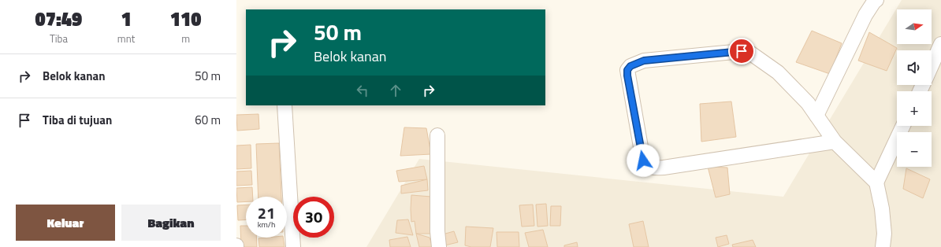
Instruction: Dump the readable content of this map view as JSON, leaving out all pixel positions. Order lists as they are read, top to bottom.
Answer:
{
  "north": "right",
  "page": {
    "eta": [
      "07:49",
      "Tiba",
      "1",
      "mnt",
      "110",
      "m"
    ],
    "map_buttons": ["+", "−"],
    "turn": ["50 m", "Belok kanan"],
    "list": [
      {
        "name": "Belok kanan",
        "value": "50 m"
      },
      {
        "name": "Tiba di tujuan",
        "value": "60 m"
      }
    ],
    "speed": "21 km/h",
    "limit": "30",
    "buttons": ["Keluar", "Bagikan"]
  }
}
